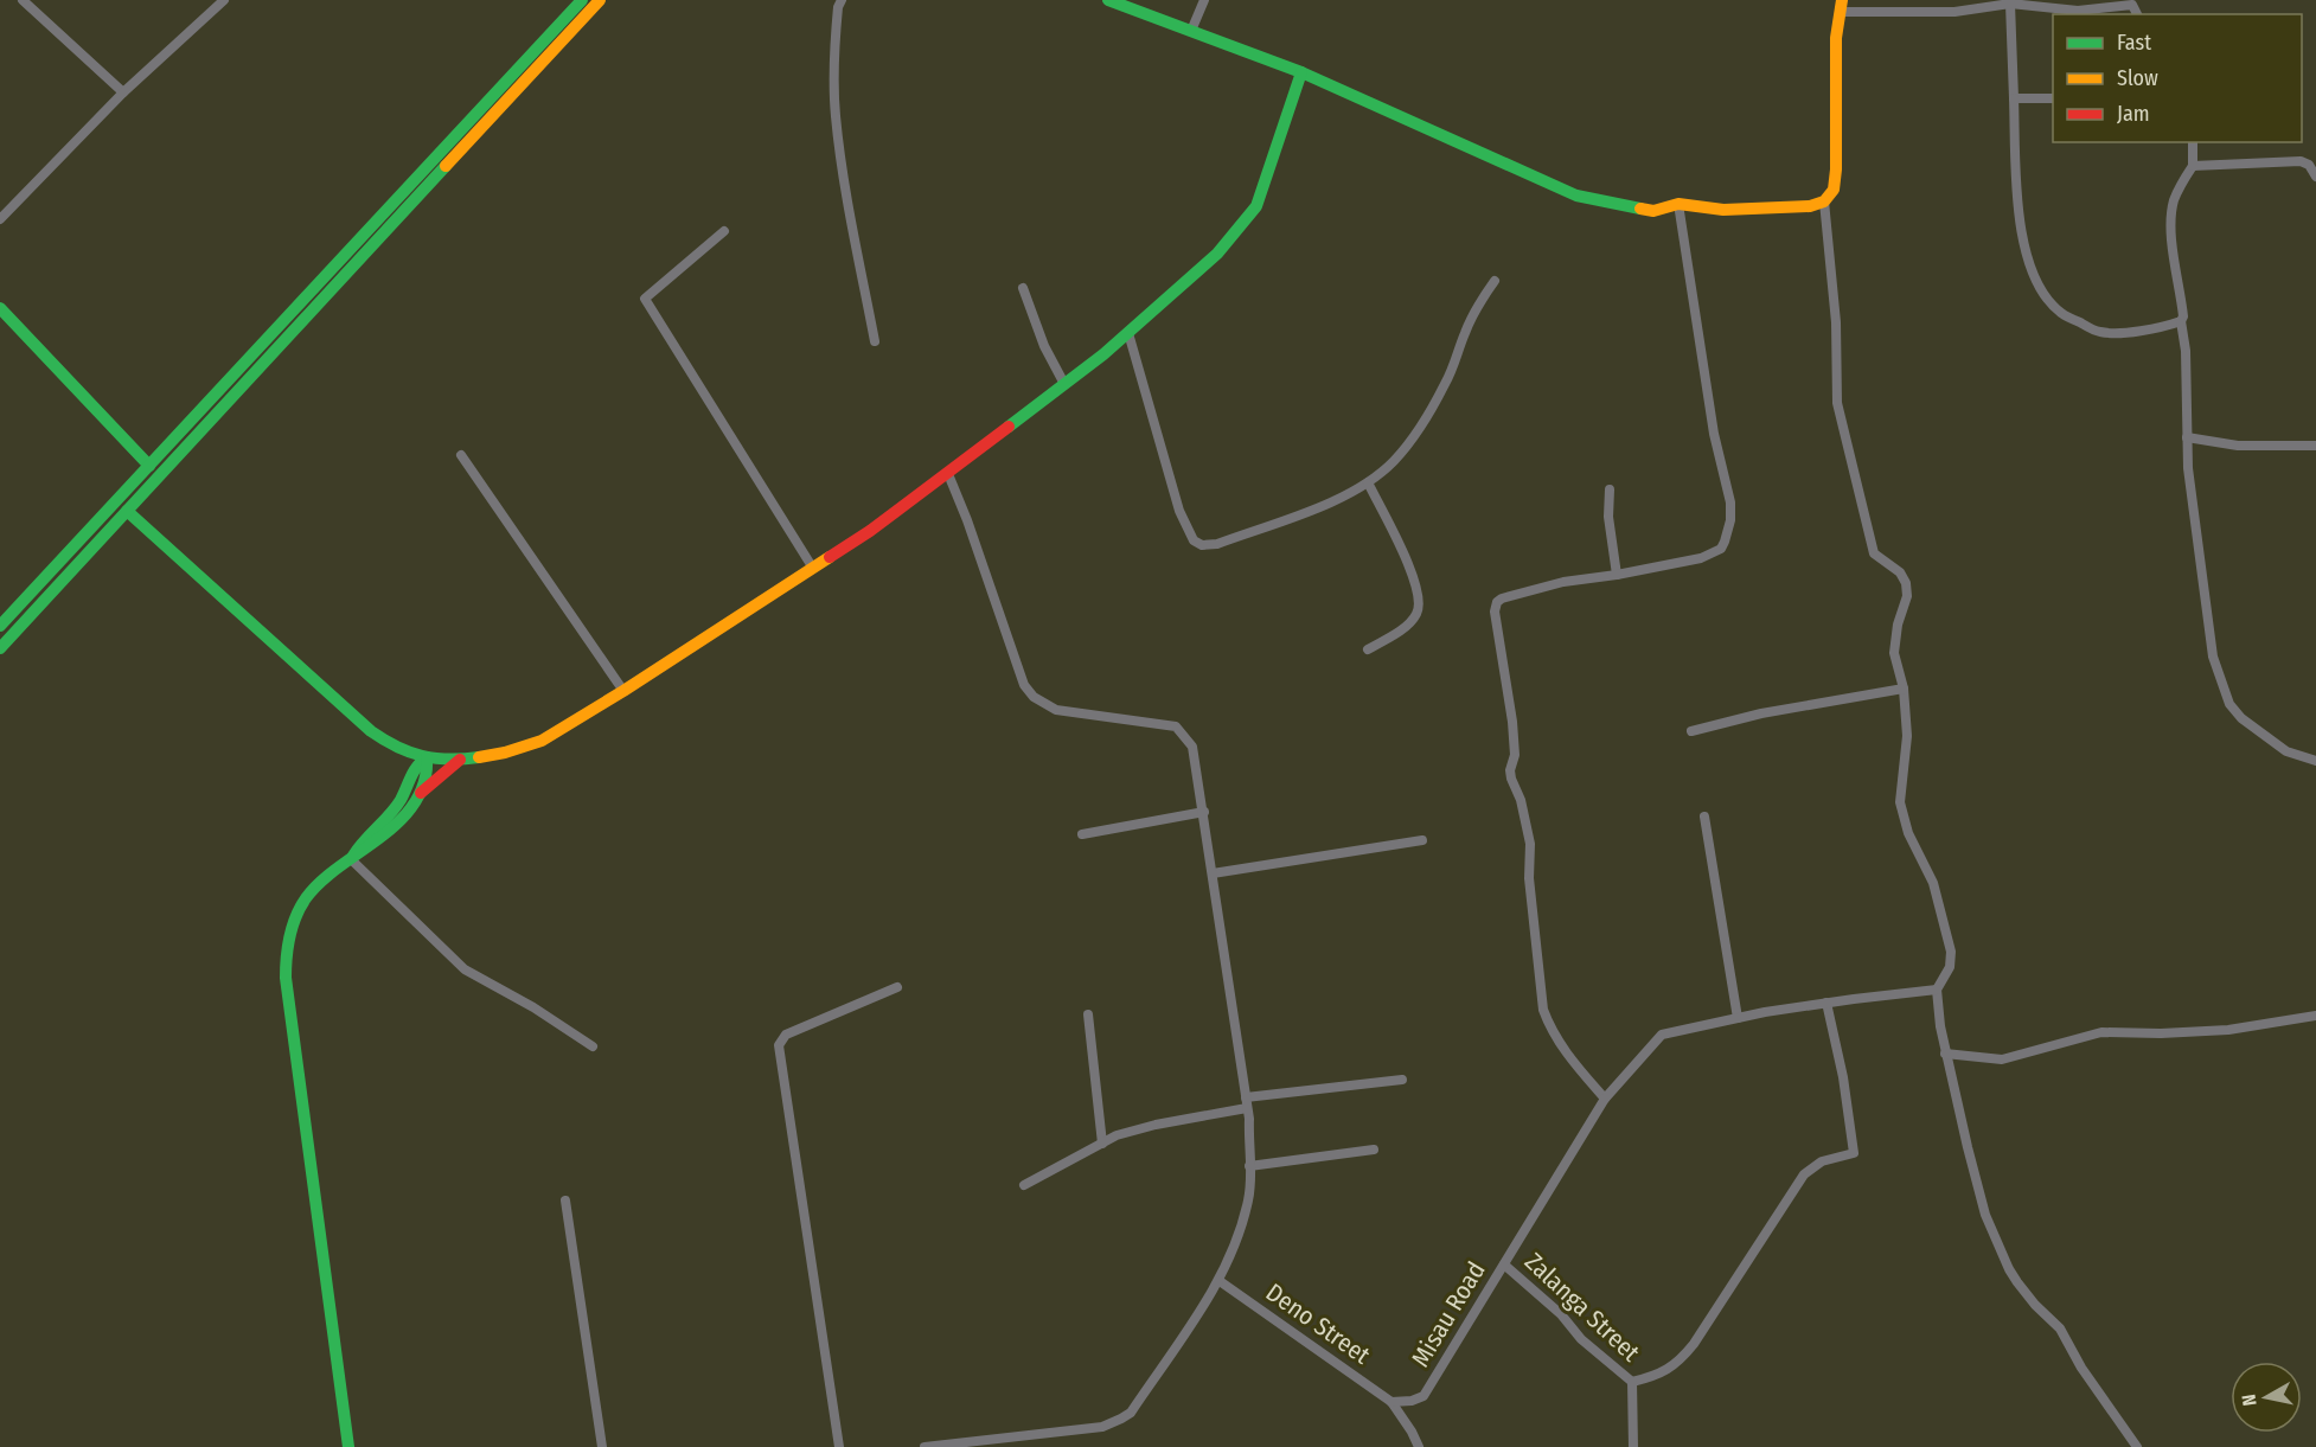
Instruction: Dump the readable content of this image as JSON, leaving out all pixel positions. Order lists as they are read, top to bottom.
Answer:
{
  "streets": {
    "street": ["Zalanga Street", "Misau Road", "Deno Street"]
  },
  "crossings": [
    ["Zalanga Street", "Misau Road"],
    ["Misau Road", "Deno Street"]
  ],
  "legend": ["Fast", "Slow", "Jam"],
  "north": "left"
}
